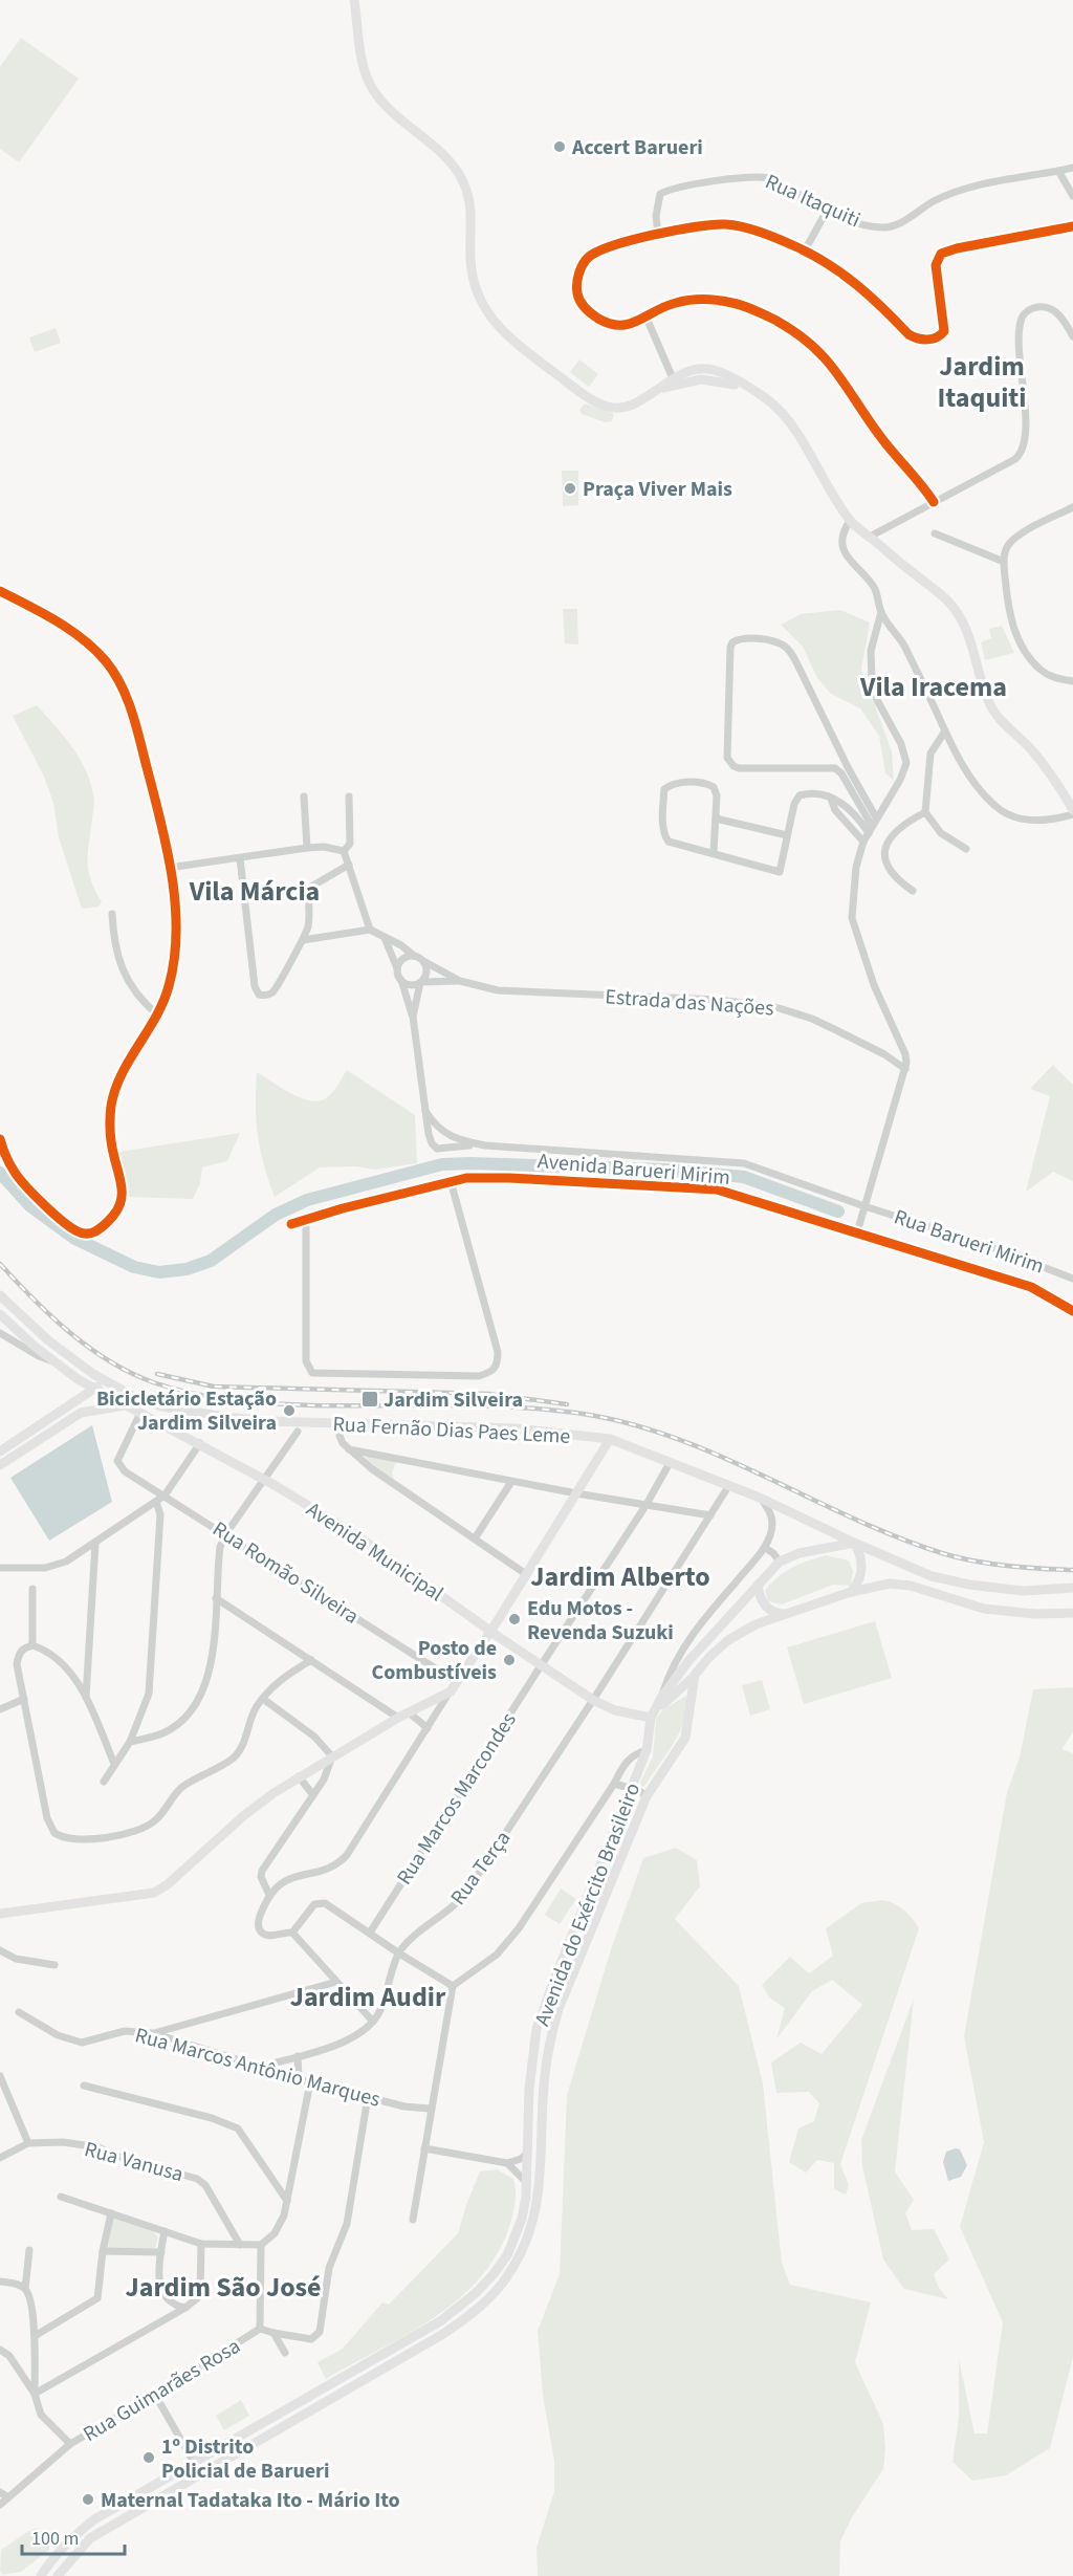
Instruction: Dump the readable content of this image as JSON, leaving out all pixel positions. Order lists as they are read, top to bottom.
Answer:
{
  "streets": {
    "main road": ["Rua Fernão Dias Paes Leme", "Avenida Municipal", "Avenida do Exército Brasileiro"],
    "street": [
      "Rua Itaquiti",
      "Estrada das Nações",
      "Avenida Barueri Mirim",
      "Rua Barueri Mirim",
      "Rua Romão Silveira",
      "Rua Marcos Marcondes",
      "Rua Terça",
      "Rua Marcos Antônio Marques",
      "Rua Vanusa",
      "Rua Guimarães Rosa"
    ]
  },
  "crossings": [
    ["Avenida Barueri Mirim", "Rua Barueri Mirim"],
    ["Rua Fernão Dias Paes Leme", "Rua Marcos Marcondes"],
    ["Rua Fernão Dias Paes Leme", "Rua Terça"],
    ["Avenida Municipal", "Rua Romão Silveira"],
    ["Avenida Municipal", "Rua Marcos Marcondes"],
    ["Avenida Municipal", "Rua Terça"],
    ["Avenida Municipal", "Avenida do Exército Brasileiro"]
  ],
  "districts": [
    "Jardim Itaquiti",
    "Vila Iracema",
    "Vila Márcia",
    "Jardim Alberto",
    "Jardim Audir",
    "Jardim São José"
  ],
  "places": {
    "other": [
      "Accert Barueri",
      "Praça Viver Mais",
      "Bicicletário Estação Jardim Silveira",
      "Edu Motos - Revenda Suzuki",
      "Posto de Combustíveis",
      "1º Distrito Policial de Barueri",
      "Maternal Tadataka Ito - Mário Ito"
    ],
    "transit": ["Jardim Silveira"]
  },
  "scale_bar": "100 m"
}
